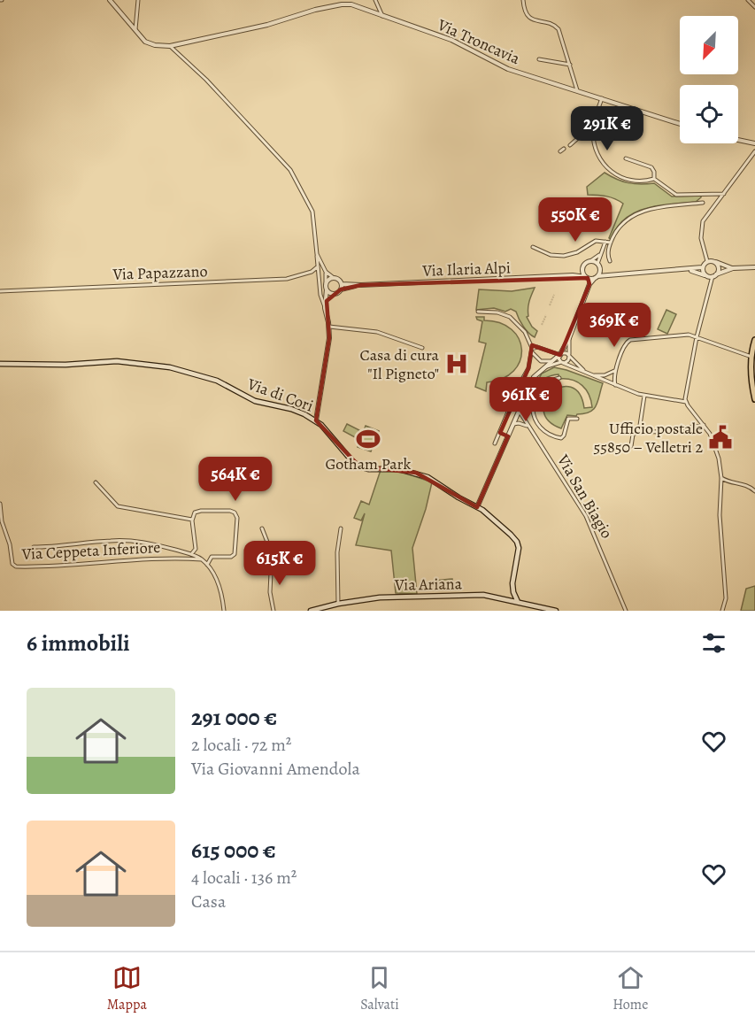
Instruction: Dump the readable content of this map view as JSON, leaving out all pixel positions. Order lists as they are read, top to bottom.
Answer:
{
  "streets": {
    "main road": ["Via di Cori", "Via Ariana"],
    "street": [
      "Via Troncavia",
      "Via Ilaria Alpi",
      "Via Papazzano",
      "Via San Biagio",
      "Via Ceppeta Inferiore"
    ]
  },
  "crossings": [
    ["Via di Cori", "Via Ariana"]
  ],
  "places": {
    "hospital": ["Casa di cura \"Il Pigneto\""],
    "public building": ["Ufficio postale 55850 – Velletri 2"],
    "sports": ["Gotham Park"]
  },
  "north": "bottom left",
  "page": {
    "price": [
      "291K €",
      "550K €",
      "369K €",
      "961K €",
      "564K €",
      "615K €"
    ],
    "heading": "6 immobili",
    "list": [
      {
        "name": "291 000 €",
        "note": "2 locali · 72 m² · Via Giovanni Amendola"
      },
      {
        "name": "615 000 €",
        "note": "4 locali · 136 m² · Casa"
      }
    ],
    "tabs": ["Mappa", "Salvati", "Home"]
  }
}
